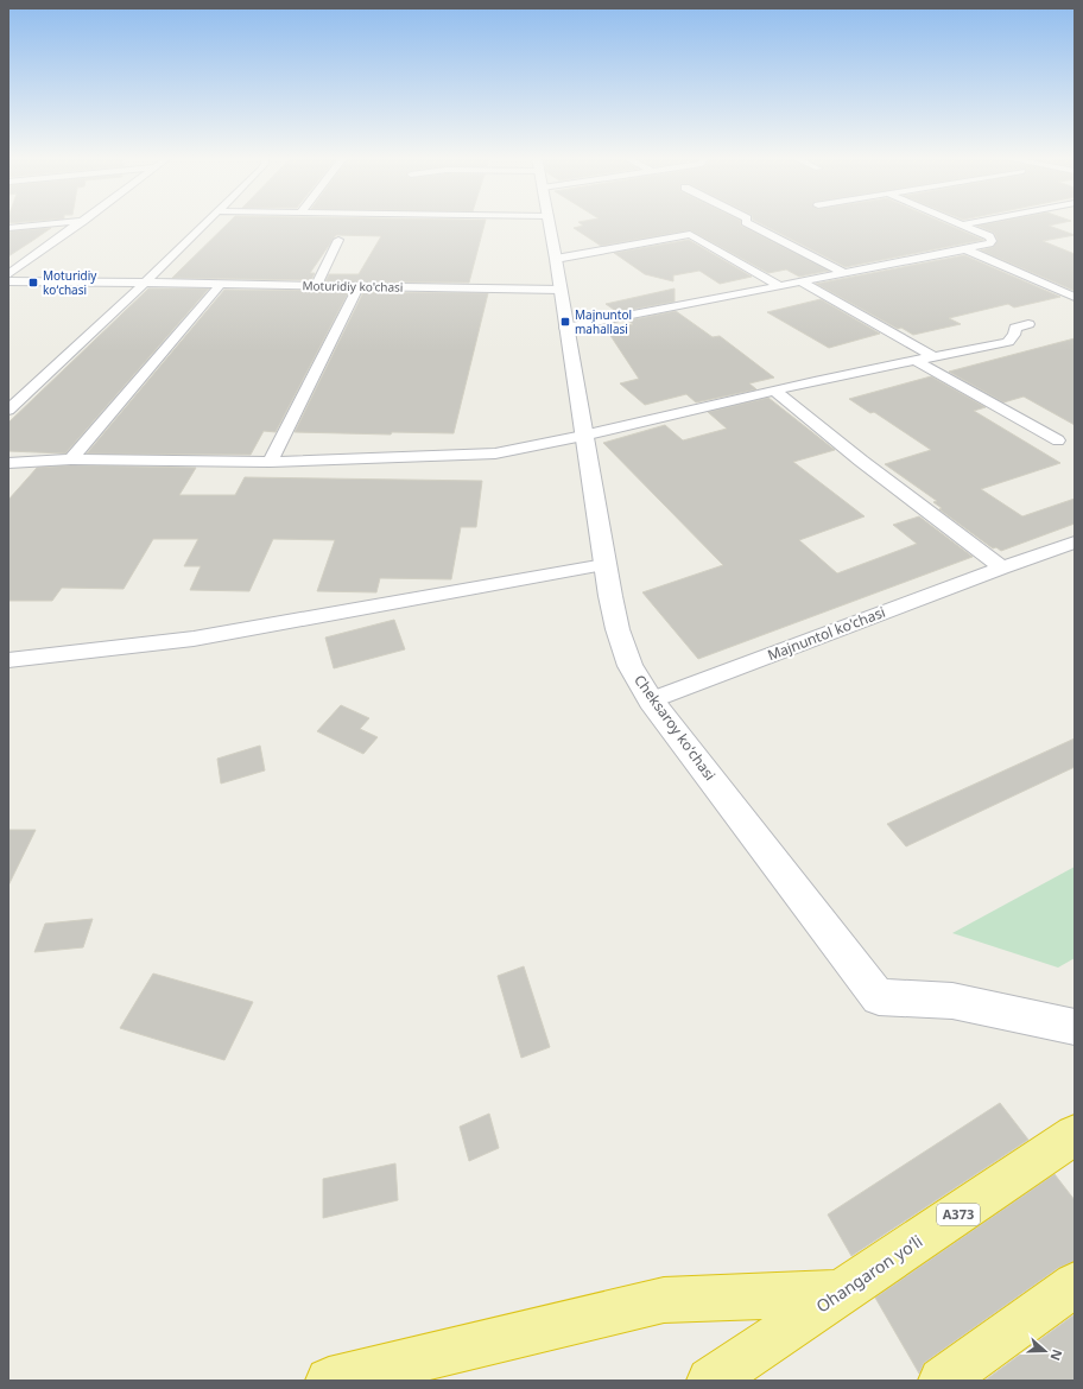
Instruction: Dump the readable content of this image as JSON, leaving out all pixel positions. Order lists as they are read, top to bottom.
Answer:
{
  "streets": {
    "highway": ["A373", "Ohangaron yoʻli"],
    "street": ["Moturidiy ko'chasi", "Majnuntol ko'chasi", "Cheksaroy koʻchasi"]
  },
  "crossings": [
    ["Moturidiy ko'chasi", "Cheksaroy koʻchasi"],
    ["Majnuntol ko'chasi", "Cheksaroy koʻchasi"]
  ],
  "places": {
    "transit": ["Moturidiy koʻchasi", "Majnuntol mahallasi"]
  },
  "north": "right"
}
